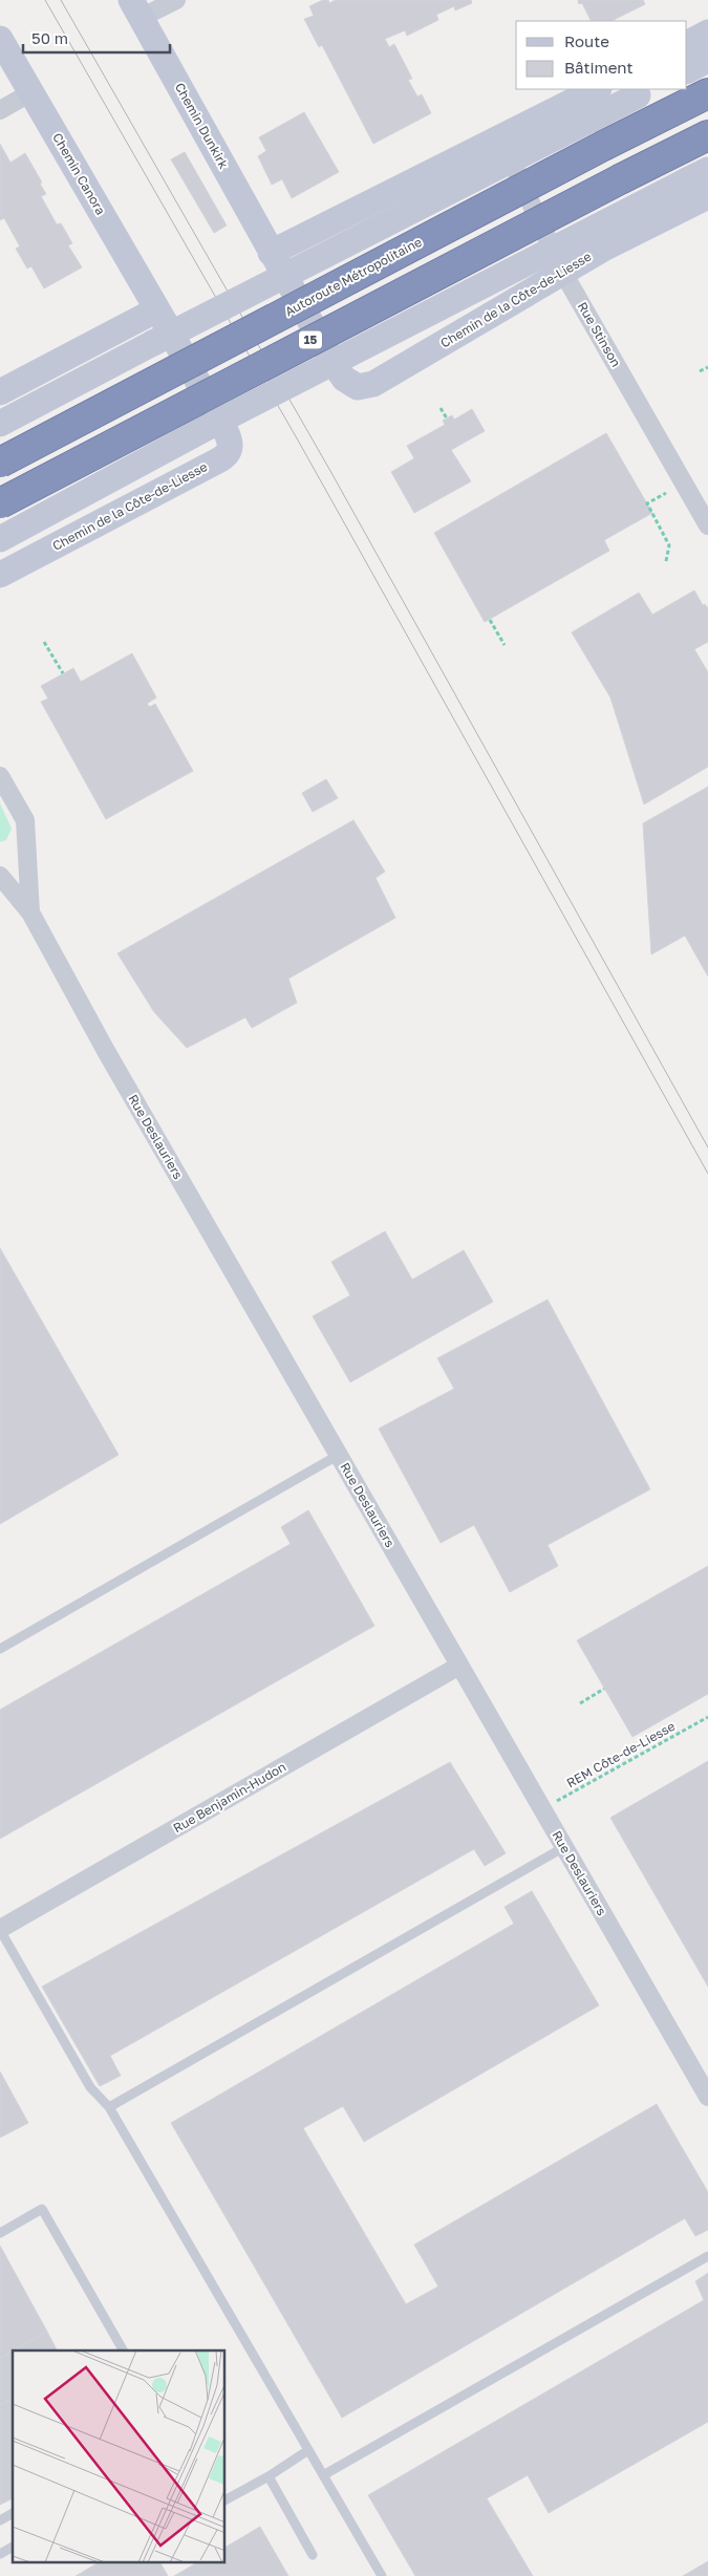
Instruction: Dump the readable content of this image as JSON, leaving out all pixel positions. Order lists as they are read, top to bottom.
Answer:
{
  "streets": {
    "highway": ["Autoroute Métropolitaine", "15"],
    "street": [
      "Chemin Dunkirk",
      "Chemin Canora",
      "Chemin de la Côte-de-Liesse",
      "Rue Stinson",
      "Rue Deslauriers",
      "Rue Benjamin-Hudon"
    ],
    "path": ["REM Côte-de-Liesse"]
  },
  "crossings": [
    ["Chemin Dunkirk", "Chemin de la Côte-de-Liesse"],
    ["Chemin Canora", "Chemin de la Côte-de-Liesse"],
    ["Chemin de la Côte-de-Liesse", "Rue Stinson"],
    ["Rue Deslauriers", "REM Côte-de-Liesse"],
    ["Rue Deslauriers", "Rue Benjamin-Hudon"]
  ],
  "legend": ["Route", "Bâtiment"],
  "scale_bar": "50 m"
}
